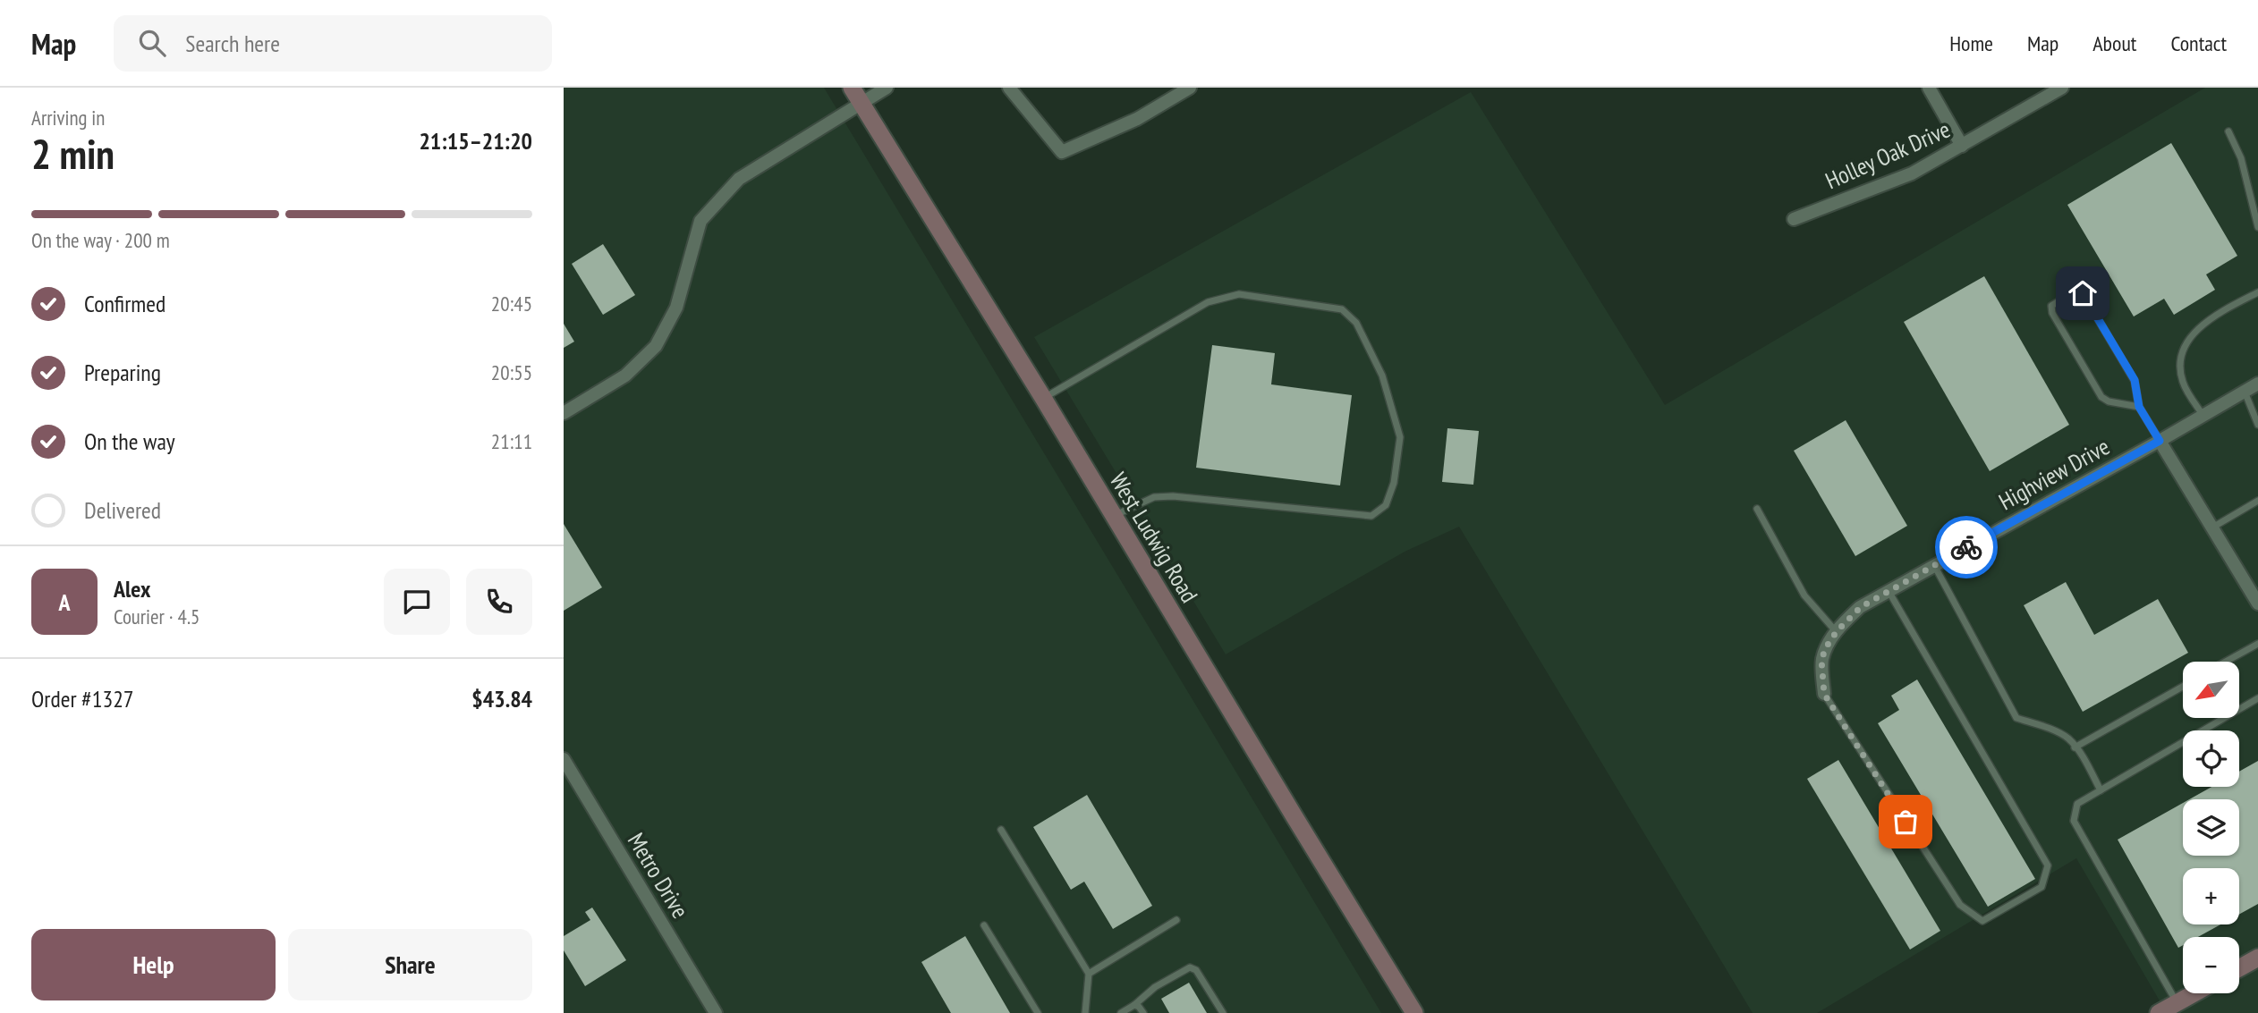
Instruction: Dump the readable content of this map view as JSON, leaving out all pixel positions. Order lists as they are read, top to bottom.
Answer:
{
  "streets": {
    "main road": ["West Ludwig Road"],
    "street": ["Holley Oak Drive", "Highview Drive", "Metro Drive"]
  },
  "north": "bottom left",
  "page": {
    "header": "Map",
    "search": "Search here",
    "nav": [
      "Home",
      "Map",
      "About",
      "Contact"
    ],
    "heading": ["2 min", "Arriving in", "21:15–21:20"],
    "panel": [
      "Alex",
      "Courier · 4.5",
      "Order #1327",
      "$43.84"
    ],
    "bar": "On the way · 200 m",
    "list": [
      ["Confirmed", "20:45"],
      ["Preparing", "20:55"],
      ["On the way", "21:11"],
      "Delivered"
    ],
    "round": "A",
    "map_buttons": ["+", "−"],
    "buttons": ["Help", "Share"]
  }
}
